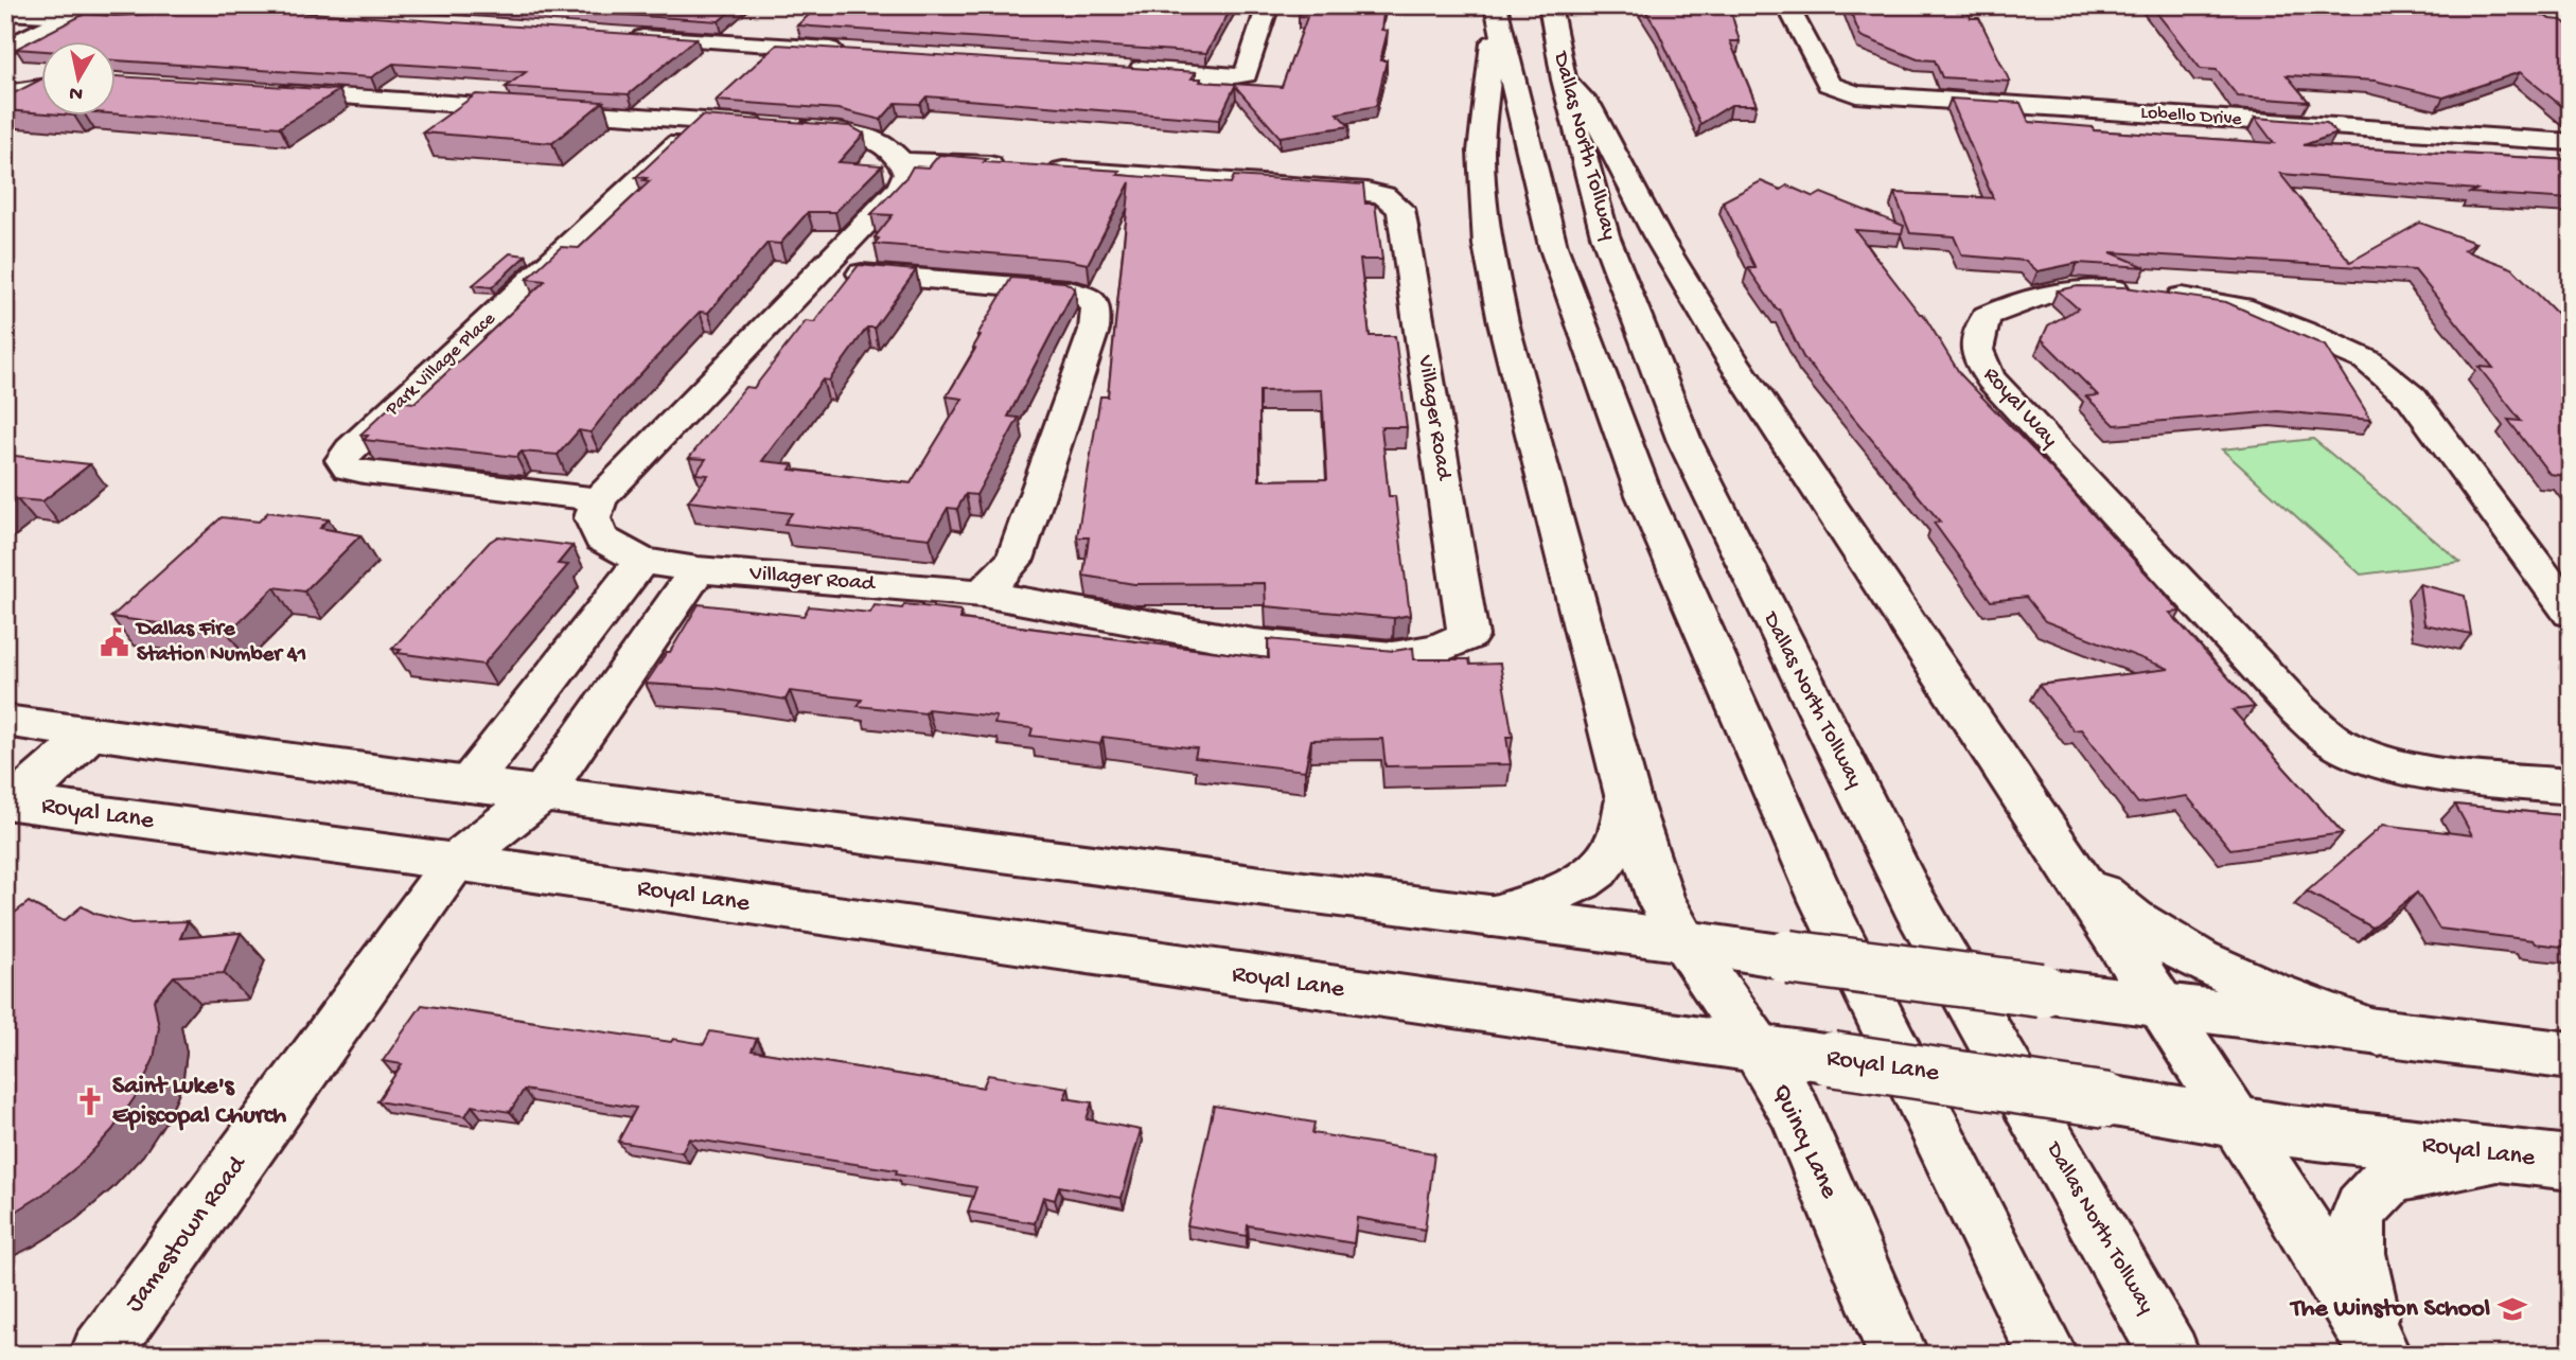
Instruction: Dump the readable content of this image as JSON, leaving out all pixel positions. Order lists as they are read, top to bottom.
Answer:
{
  "streets": {
    "main road": [
      "Lobello Drive",
      "Dallas North Tollway",
      "Park Village Place",
      "Royal Way",
      "Villager Road",
      "Royal Lane",
      "Quincy Lane",
      "Jamestown Road"
    ]
  },
  "crossings": [
    ["Royal Lane", "Quincy Lane"],
    ["Royal Lane", "Jamestown Road"]
  ],
  "places": {
    "public building": ["Dallas Fire Station Number 41"],
    "church": ["Saint Luke's Episcopal Church"],
    "school or university": ["The Winston School"]
  },
  "north": "bottom"
}
